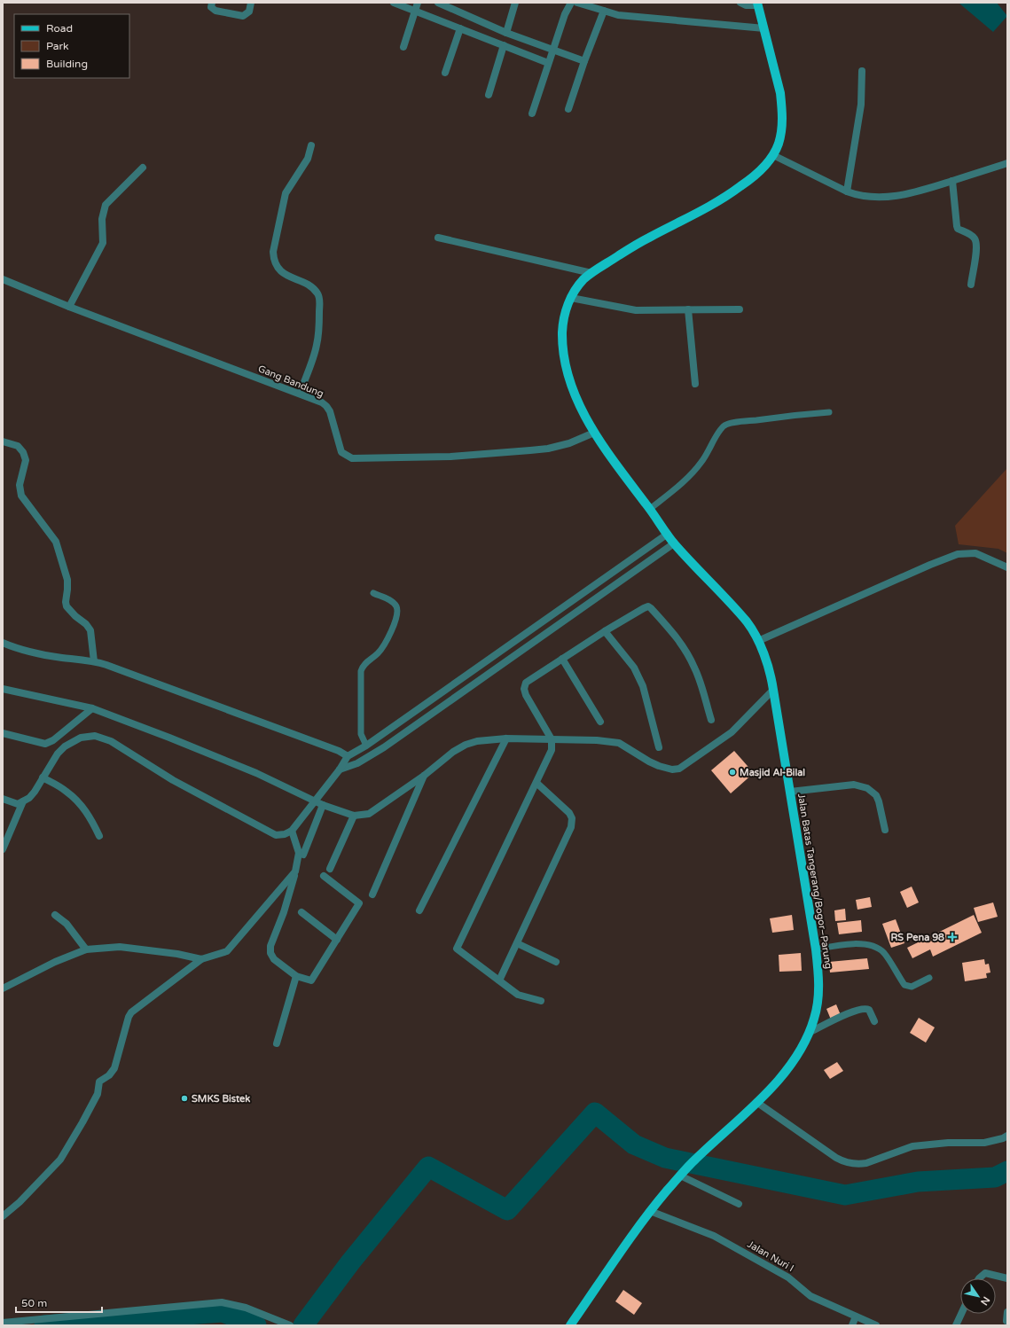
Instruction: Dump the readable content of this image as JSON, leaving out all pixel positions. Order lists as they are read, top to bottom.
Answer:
{
  "streets": {
    "main road": ["Jalan Batas Tangerang/Bogor–Parung"],
    "street": ["Gang Bandung", "Jalan Nuri I"]
  },
  "crossings": [
    ["Gang Bandung", "Jalan Batas Tangerang/Bogor–Parung"],
    ["Jalan Batas Tangerang/Bogor–Parung", "Jalan Nuri I"]
  ],
  "places": {
    "other": ["Masjid Al-Bilal", "SMKS Bistek"],
    "health": ["RS Pena 98"]
  },
  "legend": ["Road", "Park", "Building"],
  "scale_bar": "50 m",
  "north": "bottom right"
}
